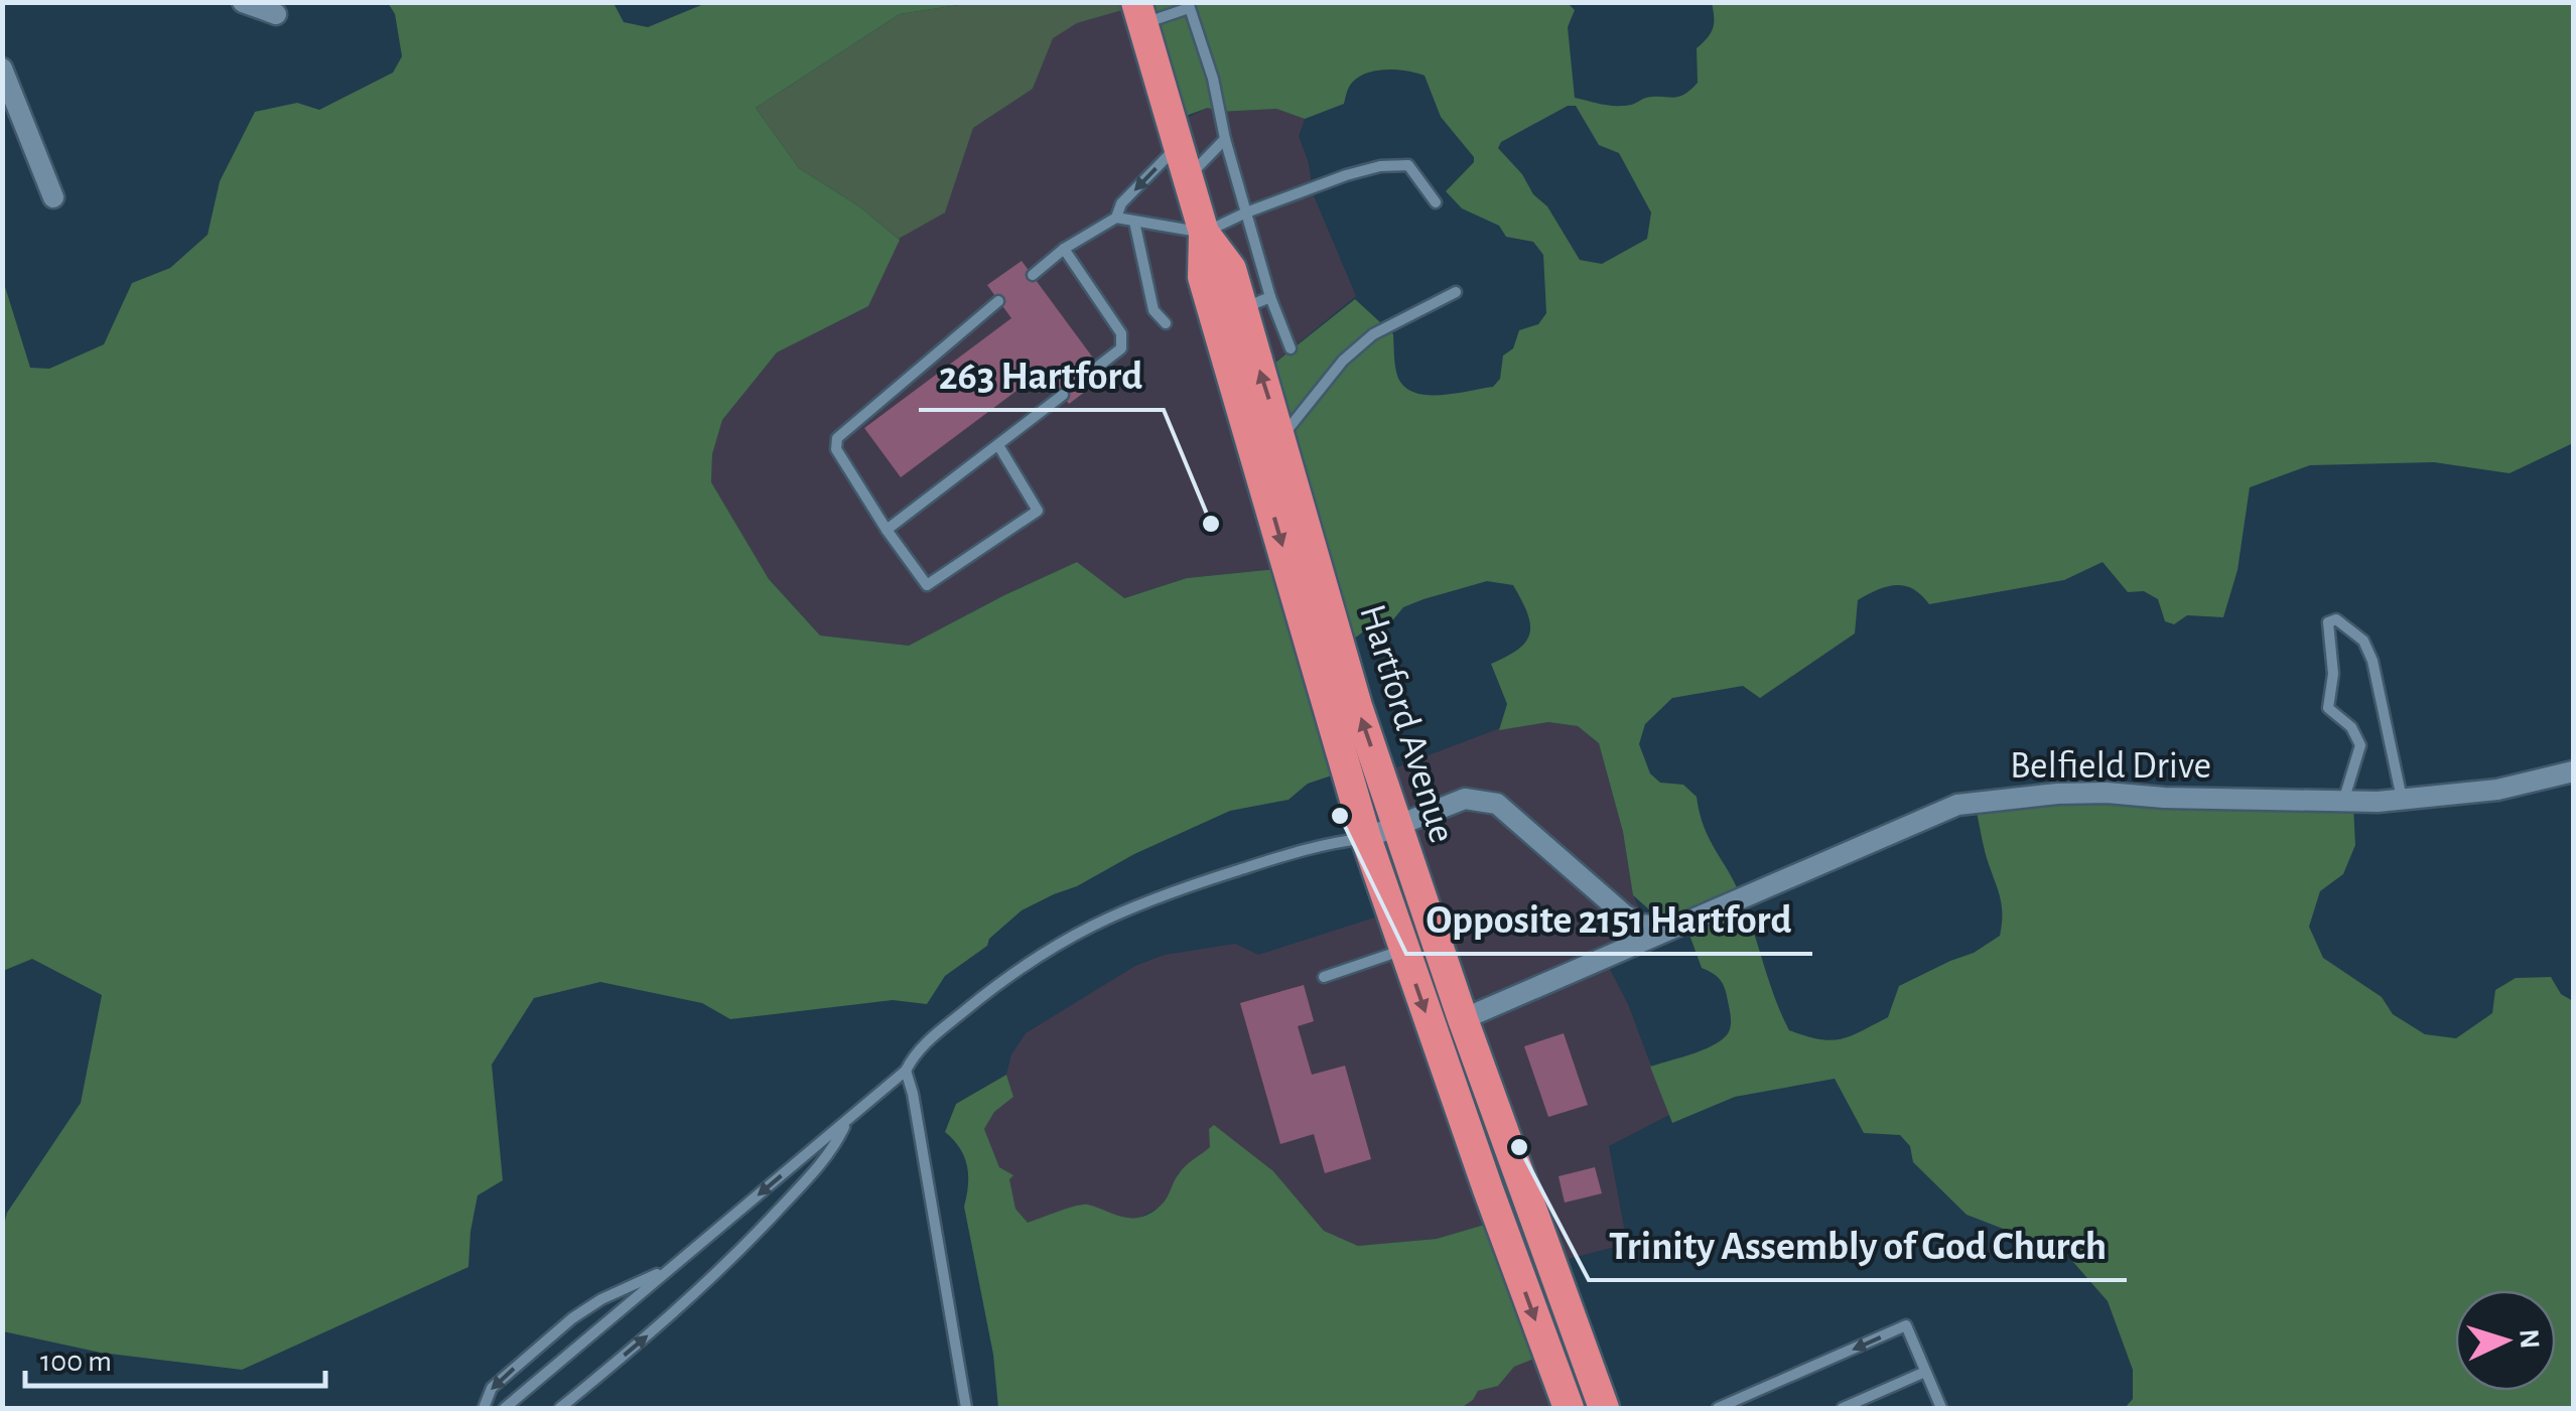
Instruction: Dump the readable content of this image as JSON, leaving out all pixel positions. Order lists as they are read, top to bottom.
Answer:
{
  "streets": {
    "highway": ["Hartford Avenue"],
    "street": ["Belfield Drive"]
  },
  "crossings": [
    ["Hartford Avenue", "Belfield Drive"]
  ],
  "places": ["263 Hartford", "Opposite 2151 Hartford", "Trinity Assembly of God Church"],
  "scale_bar": "100 m",
  "north": "right"
}
